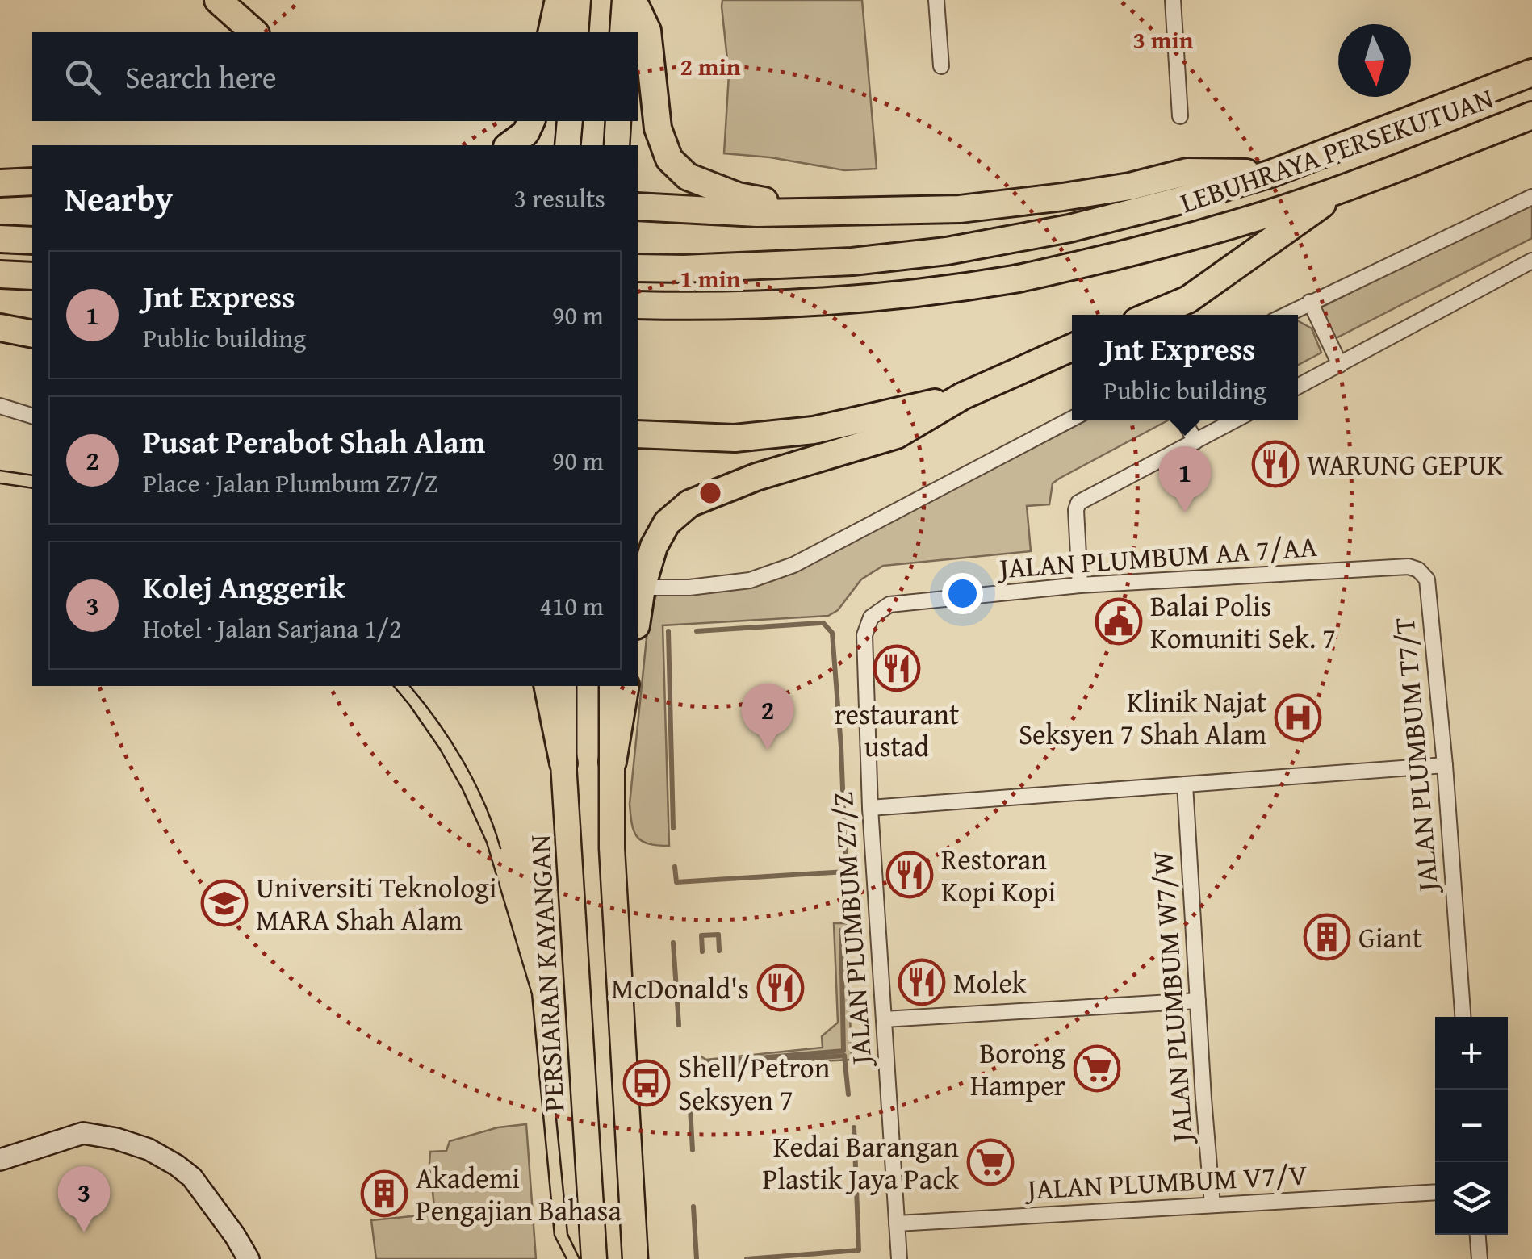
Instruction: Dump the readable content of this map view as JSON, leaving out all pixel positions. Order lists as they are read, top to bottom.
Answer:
{
  "streets": {
    "highway": ["LEBUHRAYA PERSEKUTUAN"],
    "main road": ["PERSIARAN KAYANGAN"],
    "street": [
      "JALAN PLUMBUM AA 7/AA",
      "JALAN PLUMBUM T7/T",
      "JALAN PLUMBUM Z7/Z",
      "JALAN PLUMBUM W7/W",
      "JALAN PLUMBUM V7/V"
    ]
  },
  "crossings": [
    ["JALAN PLUMBUM AA 7/AA", "JALAN PLUMBUM T7/T"],
    ["JALAN PLUMBUM AA 7/AA", "JALAN PLUMBUM Z7/Z"],
    ["JALAN PLUMBUM Z7/Z", "JALAN PLUMBUM V7/V"],
    ["JALAN PLUMBUM W7/W", "JALAN PLUMBUM V7/V"]
  ],
  "places": {
    "restaurant": [
      "WARUNG GEPUK",
      "restaurant ustad",
      "Restoran Kopi Kopi",
      "Molek",
      "McDonald's"
    ],
    "public building": ["Balai Polis Komuniti Sek. 7"],
    "hospital": ["Klinik Najat Seksyen 7 Shah Alam"],
    "school or university": ["Universiti Teknologi MARA Shah Alam"],
    "building": ["Giant", "Akademi Pengajian Bahasa"],
    "supermarket": ["Borong Hamper", "Kedai Barangan Plastik Jaya Pack"],
    "bus stop": ["Shell/Petron Seksyen 7"]
  },
  "north": "bottom",
  "page": {
    "search": "Search here",
    "heading": ["Nearby", "3 results"],
    "list": [
      {
        "mark": "1",
        "name": "Jnt Express",
        "note": "Public building",
        "value": "90 m"
      },
      {
        "mark": "2",
        "name": "Pusat Perabot Shah Alam",
        "note": "Place · Jalan Plumbum Z7/Z",
        "value": "90 m"
      },
      {
        "mark": "3",
        "name": "Kolej Anggerik",
        "note": "Hotel · Jalan Sarjana 1/2",
        "value": "410 m"
      }
    ],
    "popup": ["Jnt Express", "Public building"],
    "pins": ["1", "2", "3"],
    "map_buttons": ["+", "−"]
  },
  "rings": ["3 min", "2 min", "1 min"]
}
